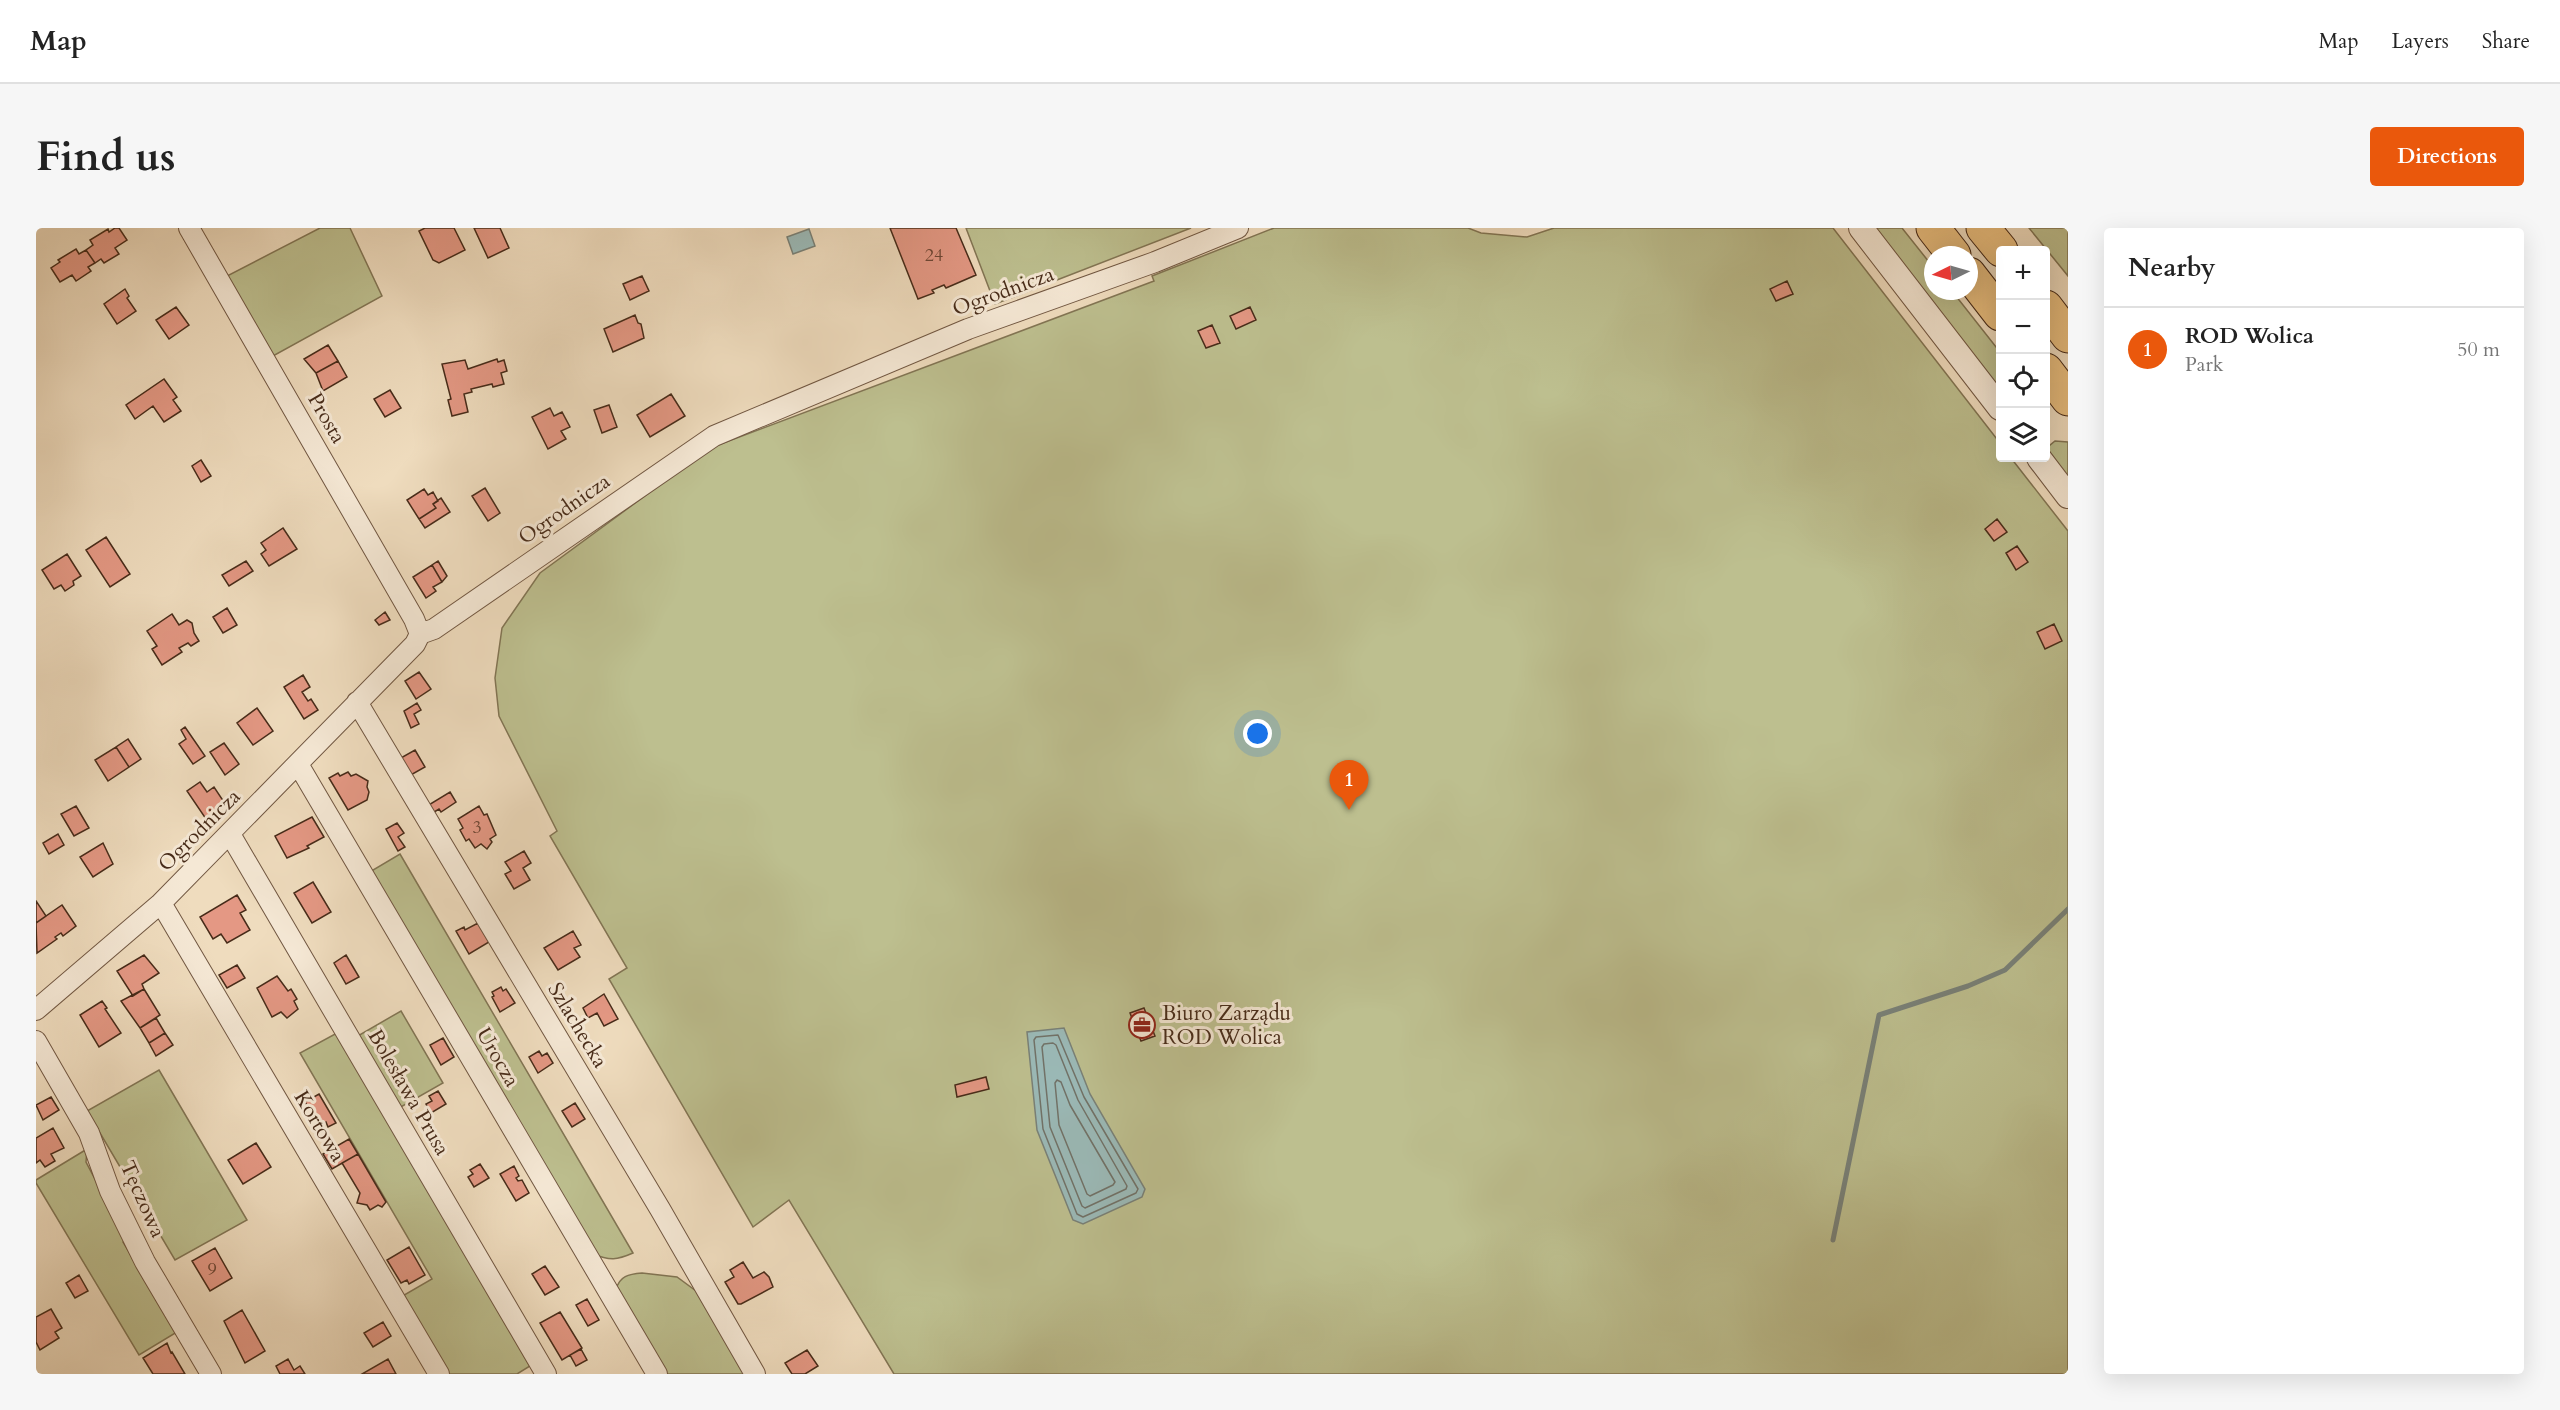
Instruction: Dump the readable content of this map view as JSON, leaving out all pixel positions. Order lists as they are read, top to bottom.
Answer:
{
  "streets": {
    "street": [
      "Ogrodnicza",
      "Prosta",
      "Szlachecka",
      "Urocza",
      "Bolesława Prusa",
      "Kortowa",
      "Tęczowa"
    ]
  },
  "crossings": [
    ["Ogrodnicza", "Prosta"],
    ["Ogrodnicza", "Szlachecka"],
    ["Ogrodnicza", "Urocza"],
    ["Ogrodnicza", "Bolesława Prusa"],
    ["Ogrodnicza", "Kortowa"]
  ],
  "places": {
    "office": ["Biuro Zarządu ROD Wolica"]
  },
  "house_numbers": ["24", "3", "9"],
  "north": "left",
  "page": {
    "header": "Map",
    "nav": ["Map", "Layers", "Share"],
    "buttons": "Directions",
    "title": "Find us",
    "heading": "Nearby",
    "map_buttons": ["+", "−"],
    "list": [
      {
        "mark": "1",
        "name": "ROD Wolica",
        "note": "Park",
        "value": "50 m"
      }
    ],
    "pins": "1"
  }
}
